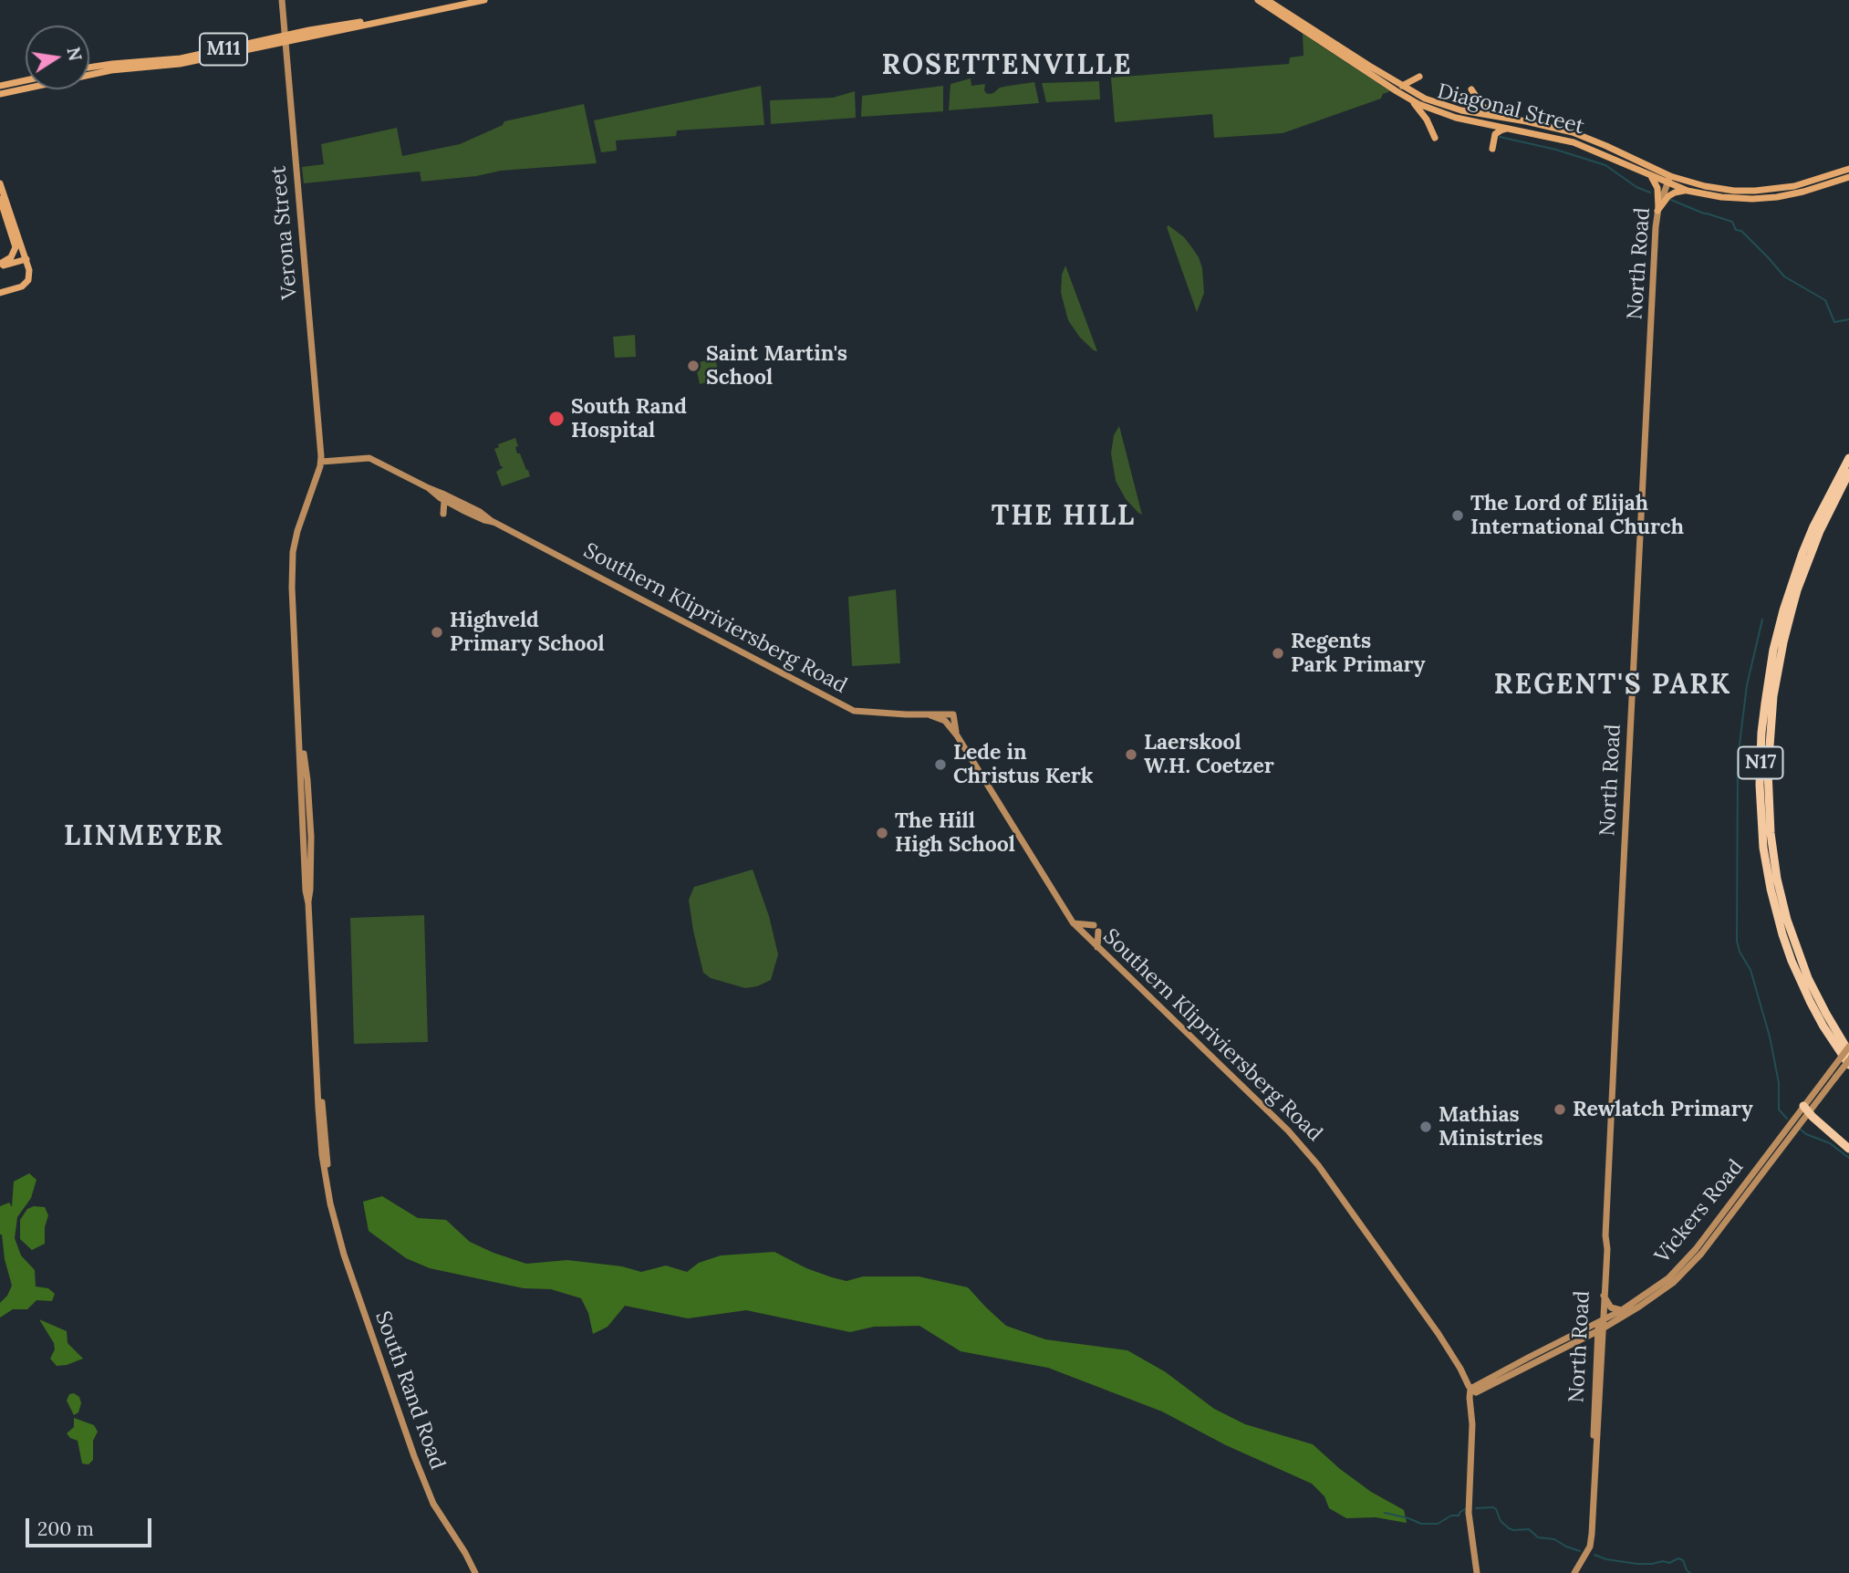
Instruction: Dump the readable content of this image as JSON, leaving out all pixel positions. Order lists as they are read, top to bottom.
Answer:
{
  "streets": {
    "highway": ["N17"],
    "main road": ["M11", "Diagonal Street"],
    "street": [
      "Verona Street",
      "North Road",
      "Southern Klipriviersberg Road",
      "Vickers Road",
      "South Rand Road"
    ]
  },
  "crossings": [
    ["M11", "Verona Street"],
    ["Diagonal Street", "North Road"],
    ["Verona Street", "Southern Klipriviersberg Road"],
    ["Verona Street", "South Rand Road"],
    ["North Road", "Vickers Road"],
    ["Southern Klipriviersberg Road", "Vickers Road"],
    ["Southern Klipriviersberg Road", "South Rand Road"],
    ["N17", "Vickers Road"]
  ],
  "districts": [
    "ROSETTENVILLE",
    "THE HILL",
    "REGENT'S PARK",
    "LINMEYER"
  ],
  "places": [
    "Saint Martin's School",
    "South Rand Hospital",
    "The Lord of Elijah International Church",
    "Highveld Primary School",
    "Regents Park Primary",
    "Laerskool W.H. Coetzer",
    "Lede in Christus Kerk",
    "The Hill High School",
    "Rewlatch Primary",
    "Mathias Ministries"
  ],
  "scale_bar": "200 m",
  "north": "right"
}
